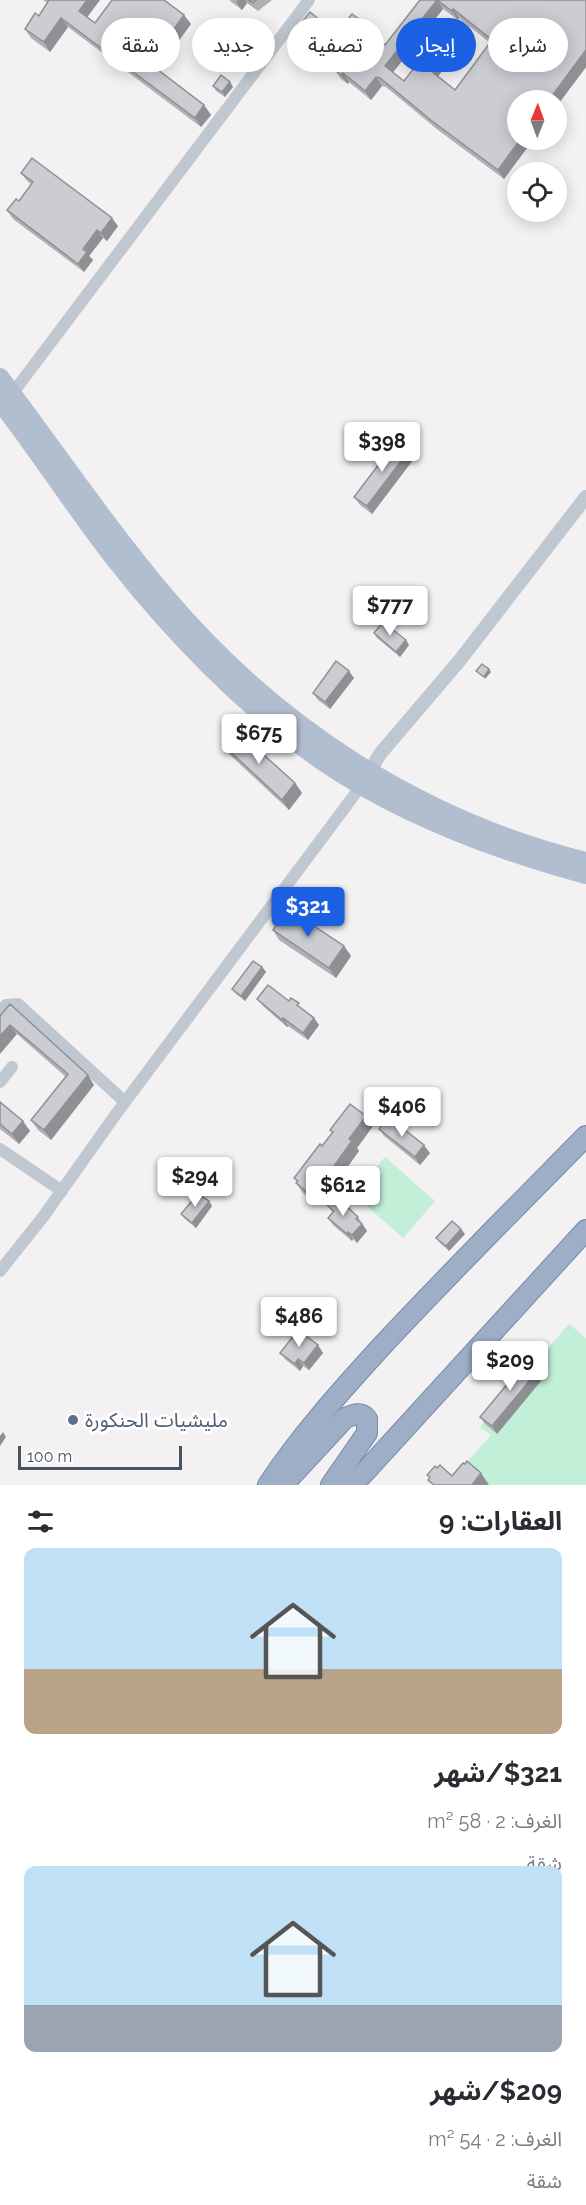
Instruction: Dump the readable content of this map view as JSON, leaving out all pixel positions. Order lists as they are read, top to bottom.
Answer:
{
  "places": ["مليشيات الحنكورة"],
  "scale_bar": "100 m",
  "north": "top",
  "page": {
    "chip": [
      "شراء",
      "إيجار",
      "تصفية",
      "جديد",
      "شقة"
    ],
    "price": [
      "$398",
      "$777",
      "$675",
      "$321",
      "$406",
      "$294",
      "$612",
      "$486",
      "$209"
    ],
    "scale": "100 m",
    "heading": "العقارات: 9",
    "list": [
      {
        "name": "$321/شهر",
        "note": "الغرف: 2 · 58 m² · شقة"
      },
      {
        "name": "$209/شهر",
        "note": "الغرف: 2 · 54 m² · شقة"
      }
    ]
  }
}
